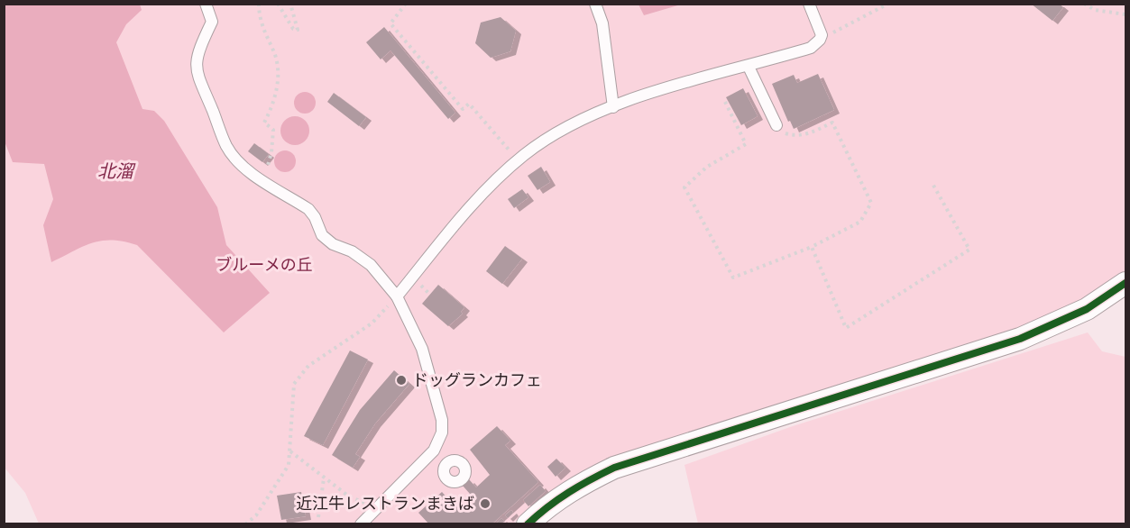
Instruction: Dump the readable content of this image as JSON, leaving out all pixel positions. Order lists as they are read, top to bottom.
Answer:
{
  "water": ["北溜"],
  "parks": ["ブルーメの丘"],
  "places": ["ドッグランカフェ", "近江牛レストランまきば"]
}
